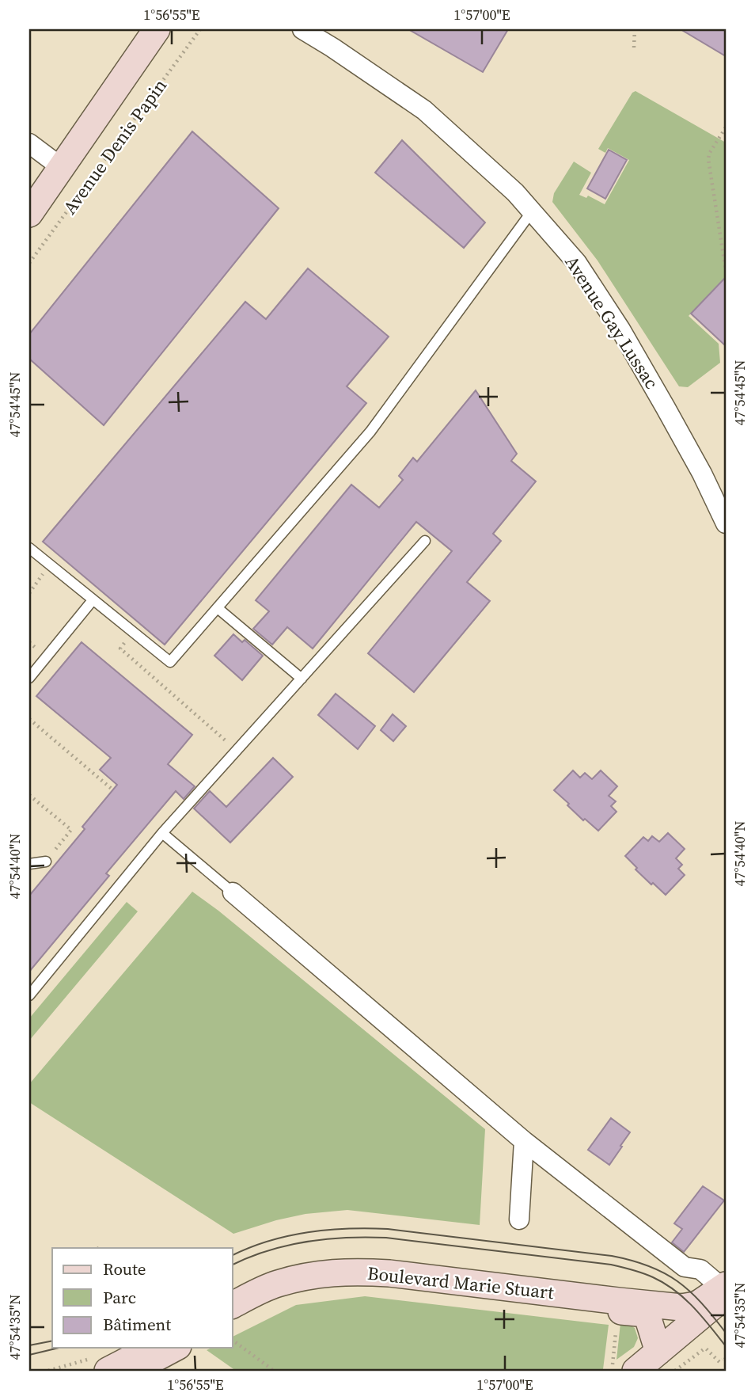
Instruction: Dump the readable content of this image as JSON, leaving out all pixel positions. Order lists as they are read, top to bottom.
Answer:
{
  "streets": {
    "main road": ["Avenue Denis Papin", "Boulevard Marie Stuart"],
    "street": ["Avenue Gay Lussac"]
  },
  "legend": ["Route", "Parc", "Bâtiment"],
  "coordinates": [
    "1°56'55\"E",
    "1°57'00\"E",
    "47°54'45\"N",
    "47°54'40\"N",
    "47°54'35\"N"
  ]
}
